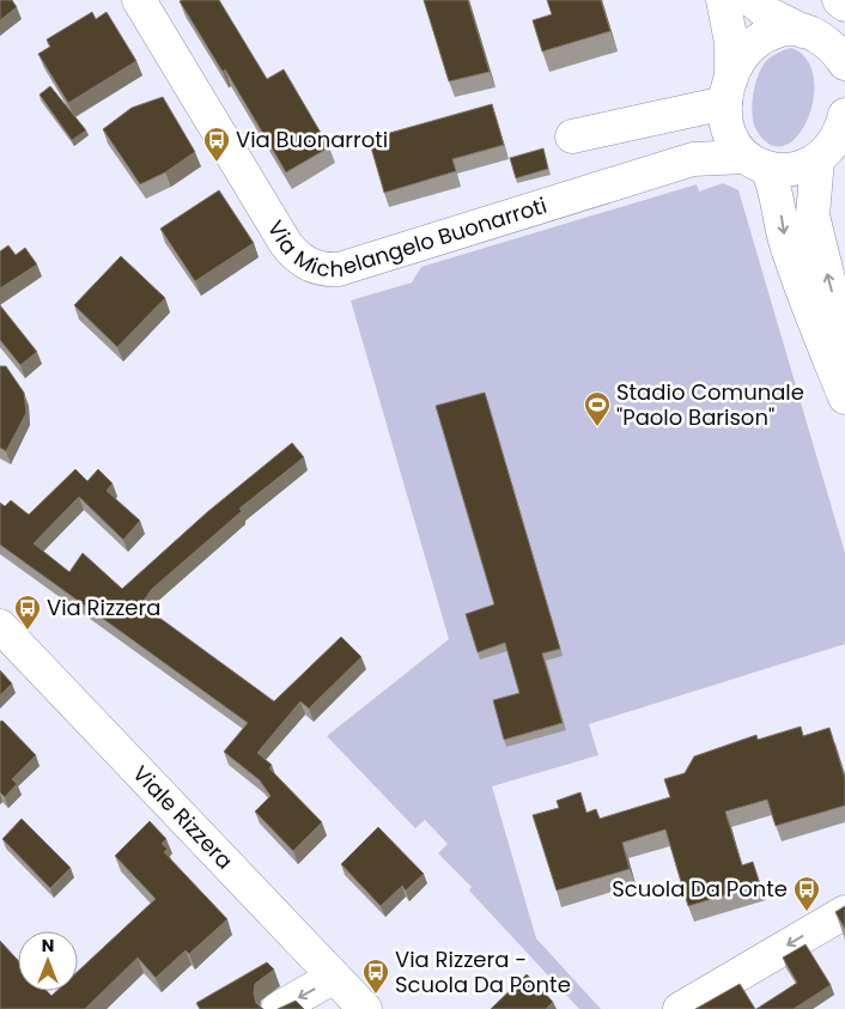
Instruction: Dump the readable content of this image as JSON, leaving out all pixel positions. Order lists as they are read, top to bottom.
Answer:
{
  "streets": {
    "street": ["Via Michelangelo Buonarroti", "Viale Rizzera"]
  },
  "places": {
    "bus stop": [
      "Via Buonarroti",
      "Via Rizzera",
      "Scuola Da Ponte",
      "Via Rizzera - Scuola Da Ponte"
    ],
    "sports": ["Stadio Comunale \"Paolo Barison\""]
  },
  "north": "top"
}
